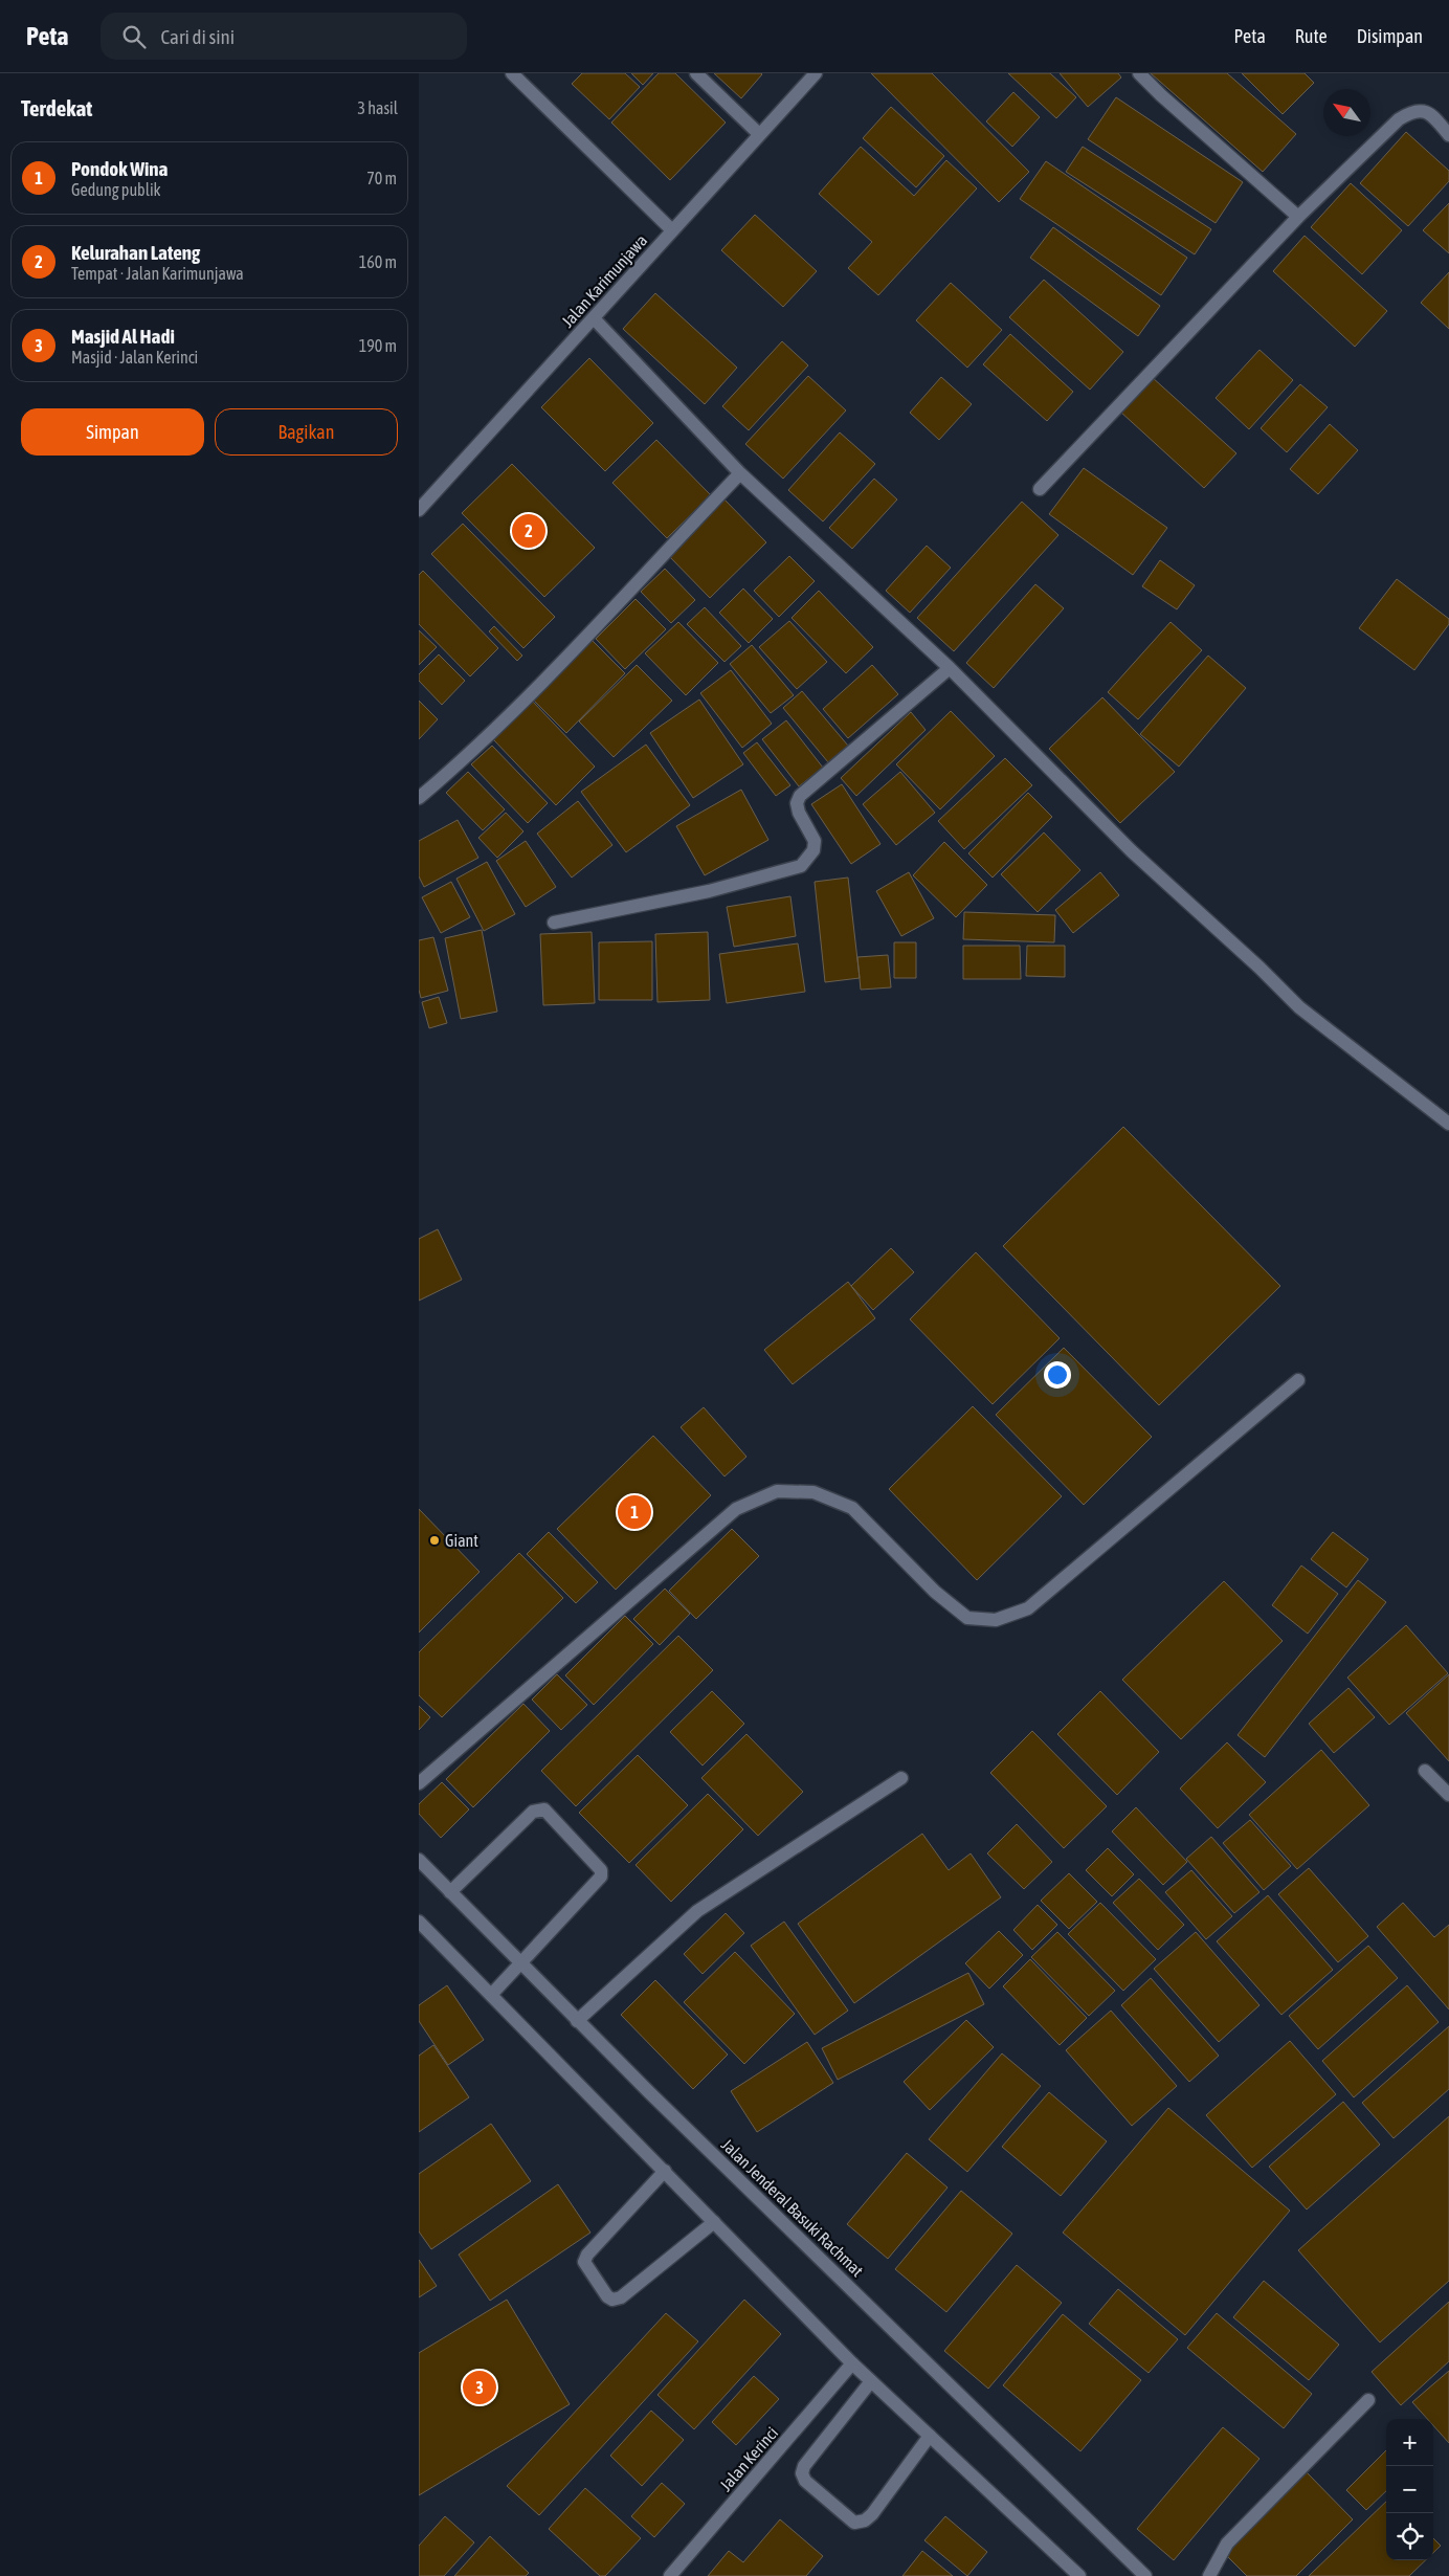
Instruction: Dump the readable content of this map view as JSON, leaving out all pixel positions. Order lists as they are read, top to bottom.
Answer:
{
  "streets": {
    "street": ["Jalan Karimunjawa", "Jalan Jenderal Basuki Rachmat", "Jalan Kerinci"]
  },
  "places": ["Giant"],
  "north": "top left",
  "page": {
    "header": "Peta",
    "search": "Cari di sini",
    "nav": ["Peta", "Rute", "Disimpan"],
    "heading": ["Terdekat", "3 hasil"],
    "list": [
      {
        "mark": "1",
        "name": "Pondok Wina",
        "note": "Gedung publik",
        "value": "70 m"
      },
      {
        "mark": "2",
        "name": "Kelurahan Lateng",
        "note": "Tempat · Jalan Karimunjawa",
        "value": "160 m"
      },
      {
        "mark": "3",
        "name": "Masjid Al Hadi",
        "note": "Masjid · Jalan Kerinci",
        "value": "190 m"
      }
    ],
    "buttons": ["Simpan", "Bagikan"],
    "pins": ["2", "1", "3"],
    "map_buttons": ["+", "−"]
  }
}
